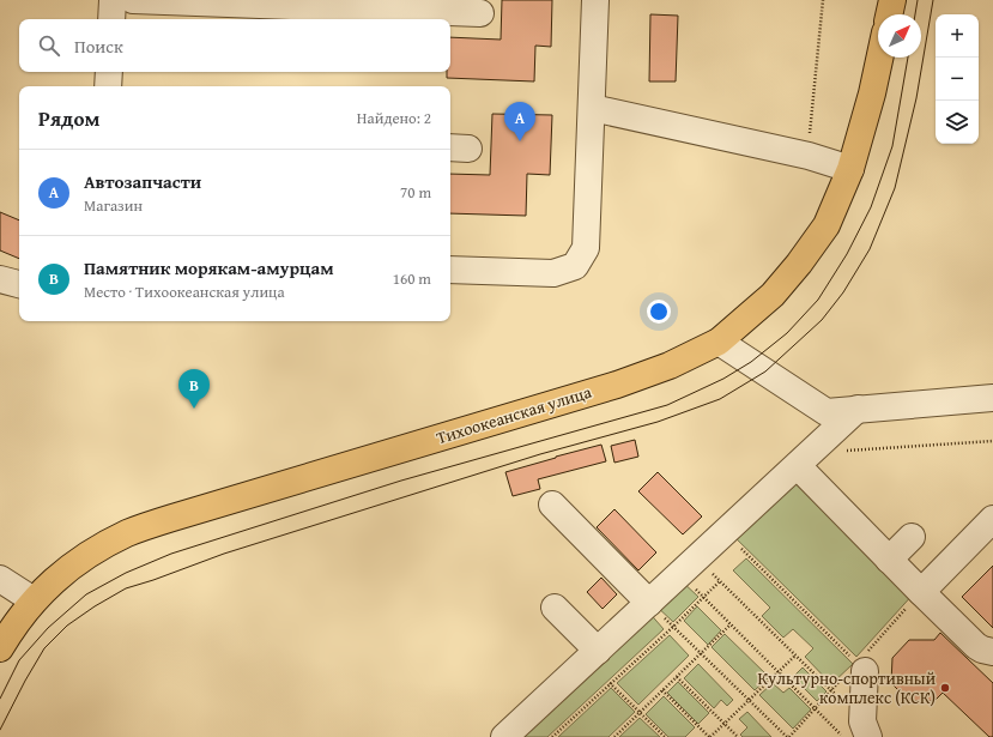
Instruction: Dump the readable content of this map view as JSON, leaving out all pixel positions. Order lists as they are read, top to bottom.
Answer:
{
  "streets": {
    "main road": ["Тихоокеанская улица"]
  },
  "places": ["Культурно-спортивный комплекс (КСК)"],
  "north": "top right",
  "page": {
    "map_buttons": ["+", "−"],
    "search": "Поиск",
    "heading": ["Рядом", "Найдено: 2"],
    "pins": ["A", "B"],
    "list": [
      {
        "mark": "A",
        "name": "Автозапчасти",
        "note": "Магазин",
        "value": "70 m"
      },
      {
        "mark": "B",
        "name": "Памятник морякам-амурцам",
        "note": "Место · Тихоокеанская улица",
        "value": "160 m"
      }
    ]
  }
}
